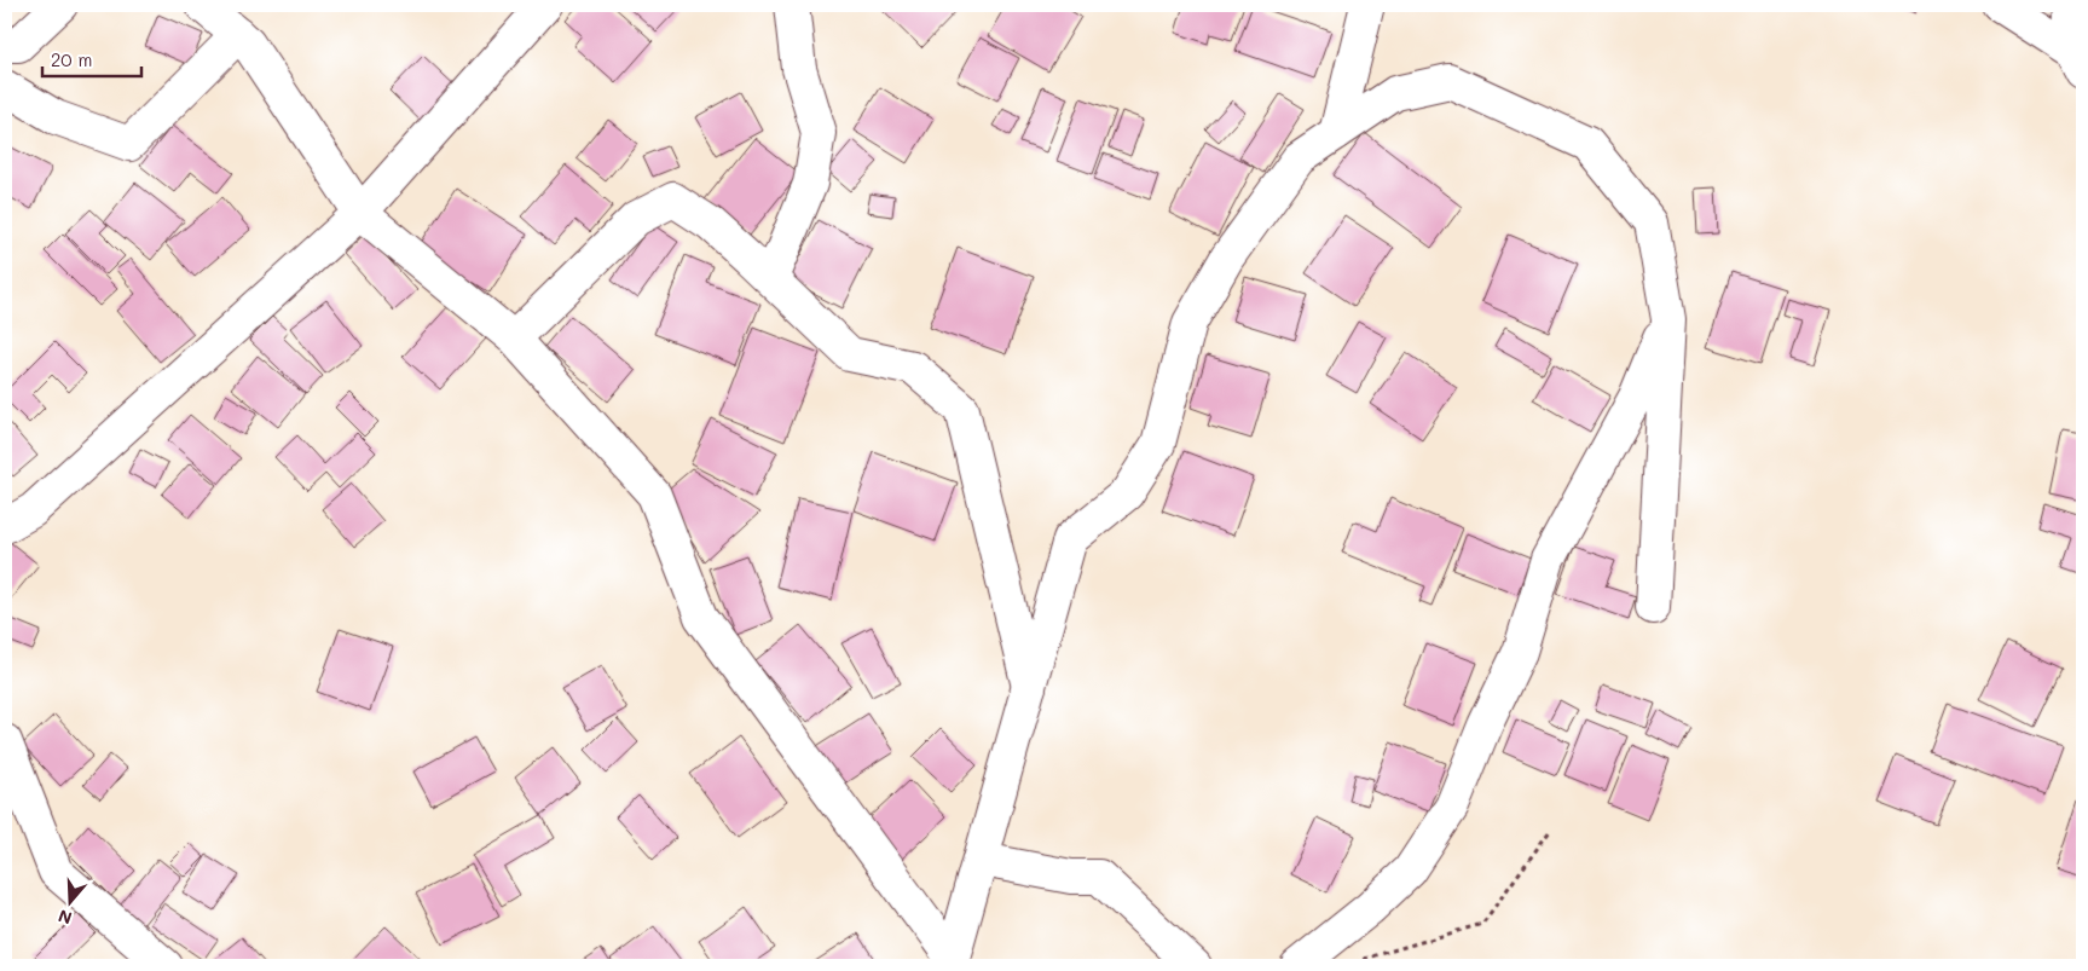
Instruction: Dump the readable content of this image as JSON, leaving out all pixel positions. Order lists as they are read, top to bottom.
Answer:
{
  "scale_bar": "20 m",
  "north": "bottom"
}
